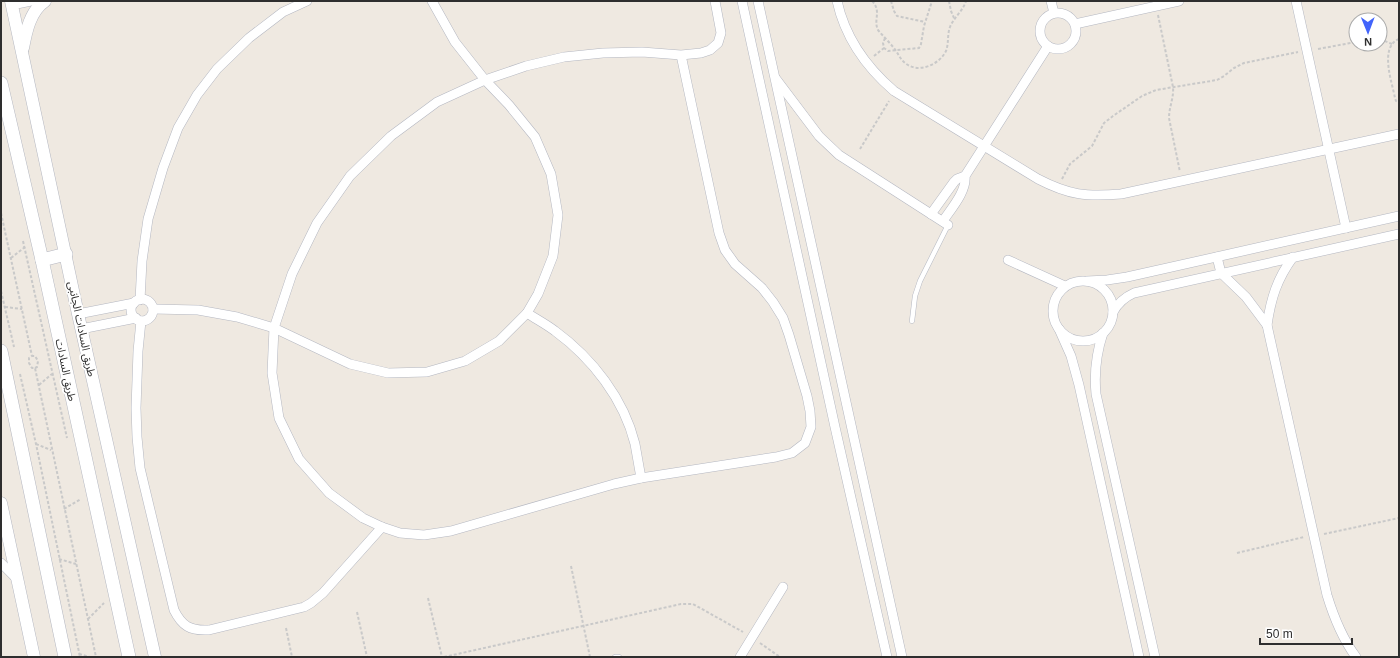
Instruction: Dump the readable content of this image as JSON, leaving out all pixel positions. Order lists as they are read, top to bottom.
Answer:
{
  "streets": {
    "main road": ["طريق السادات"],
    "street": ["طريق السادات الجانبى"]
  },
  "scale_bar": "50 m",
  "north": "bottom"
}
